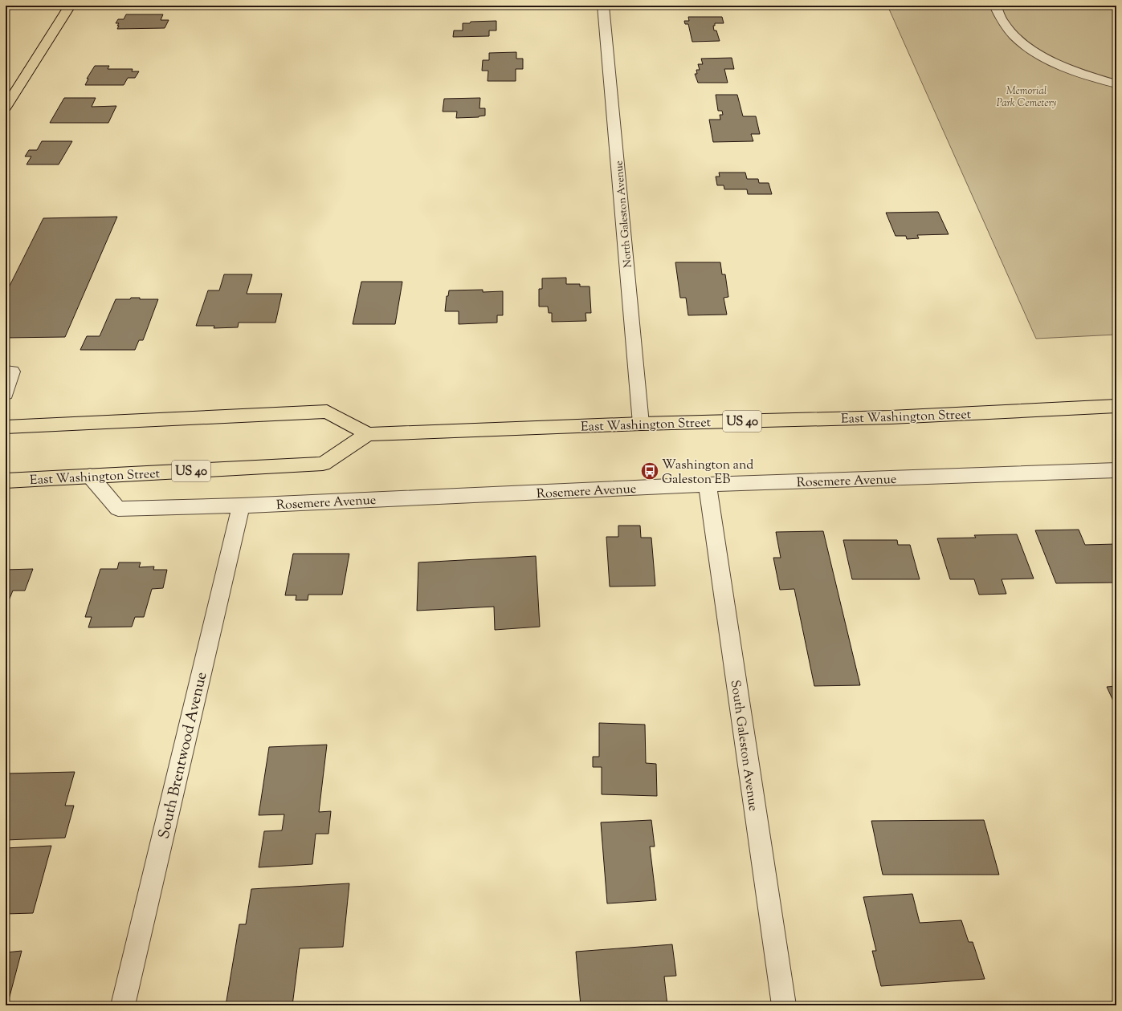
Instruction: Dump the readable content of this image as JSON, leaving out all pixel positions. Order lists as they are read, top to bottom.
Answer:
{
  "streets": {
    "main road": ["East Washington Street", "US 40"],
    "street": [
      "North Galeston Avenue",
      "Rosemere Avenue",
      "South Galeston Avenue",
      "South Brentwood Avenue"
    ]
  },
  "crossings": [
    ["North Galeston Avenue", "East Washington Street"],
    ["East Washington Street", "Rosemere Avenue"],
    ["Rosemere Avenue", "South Galeston Avenue"],
    ["Rosemere Avenue", "South Brentwood Avenue"]
  ],
  "parks": ["Memorial Park Cemetery"],
  "places": {
    "bus stop": ["Washington and Galeston EB"]
  }
}
